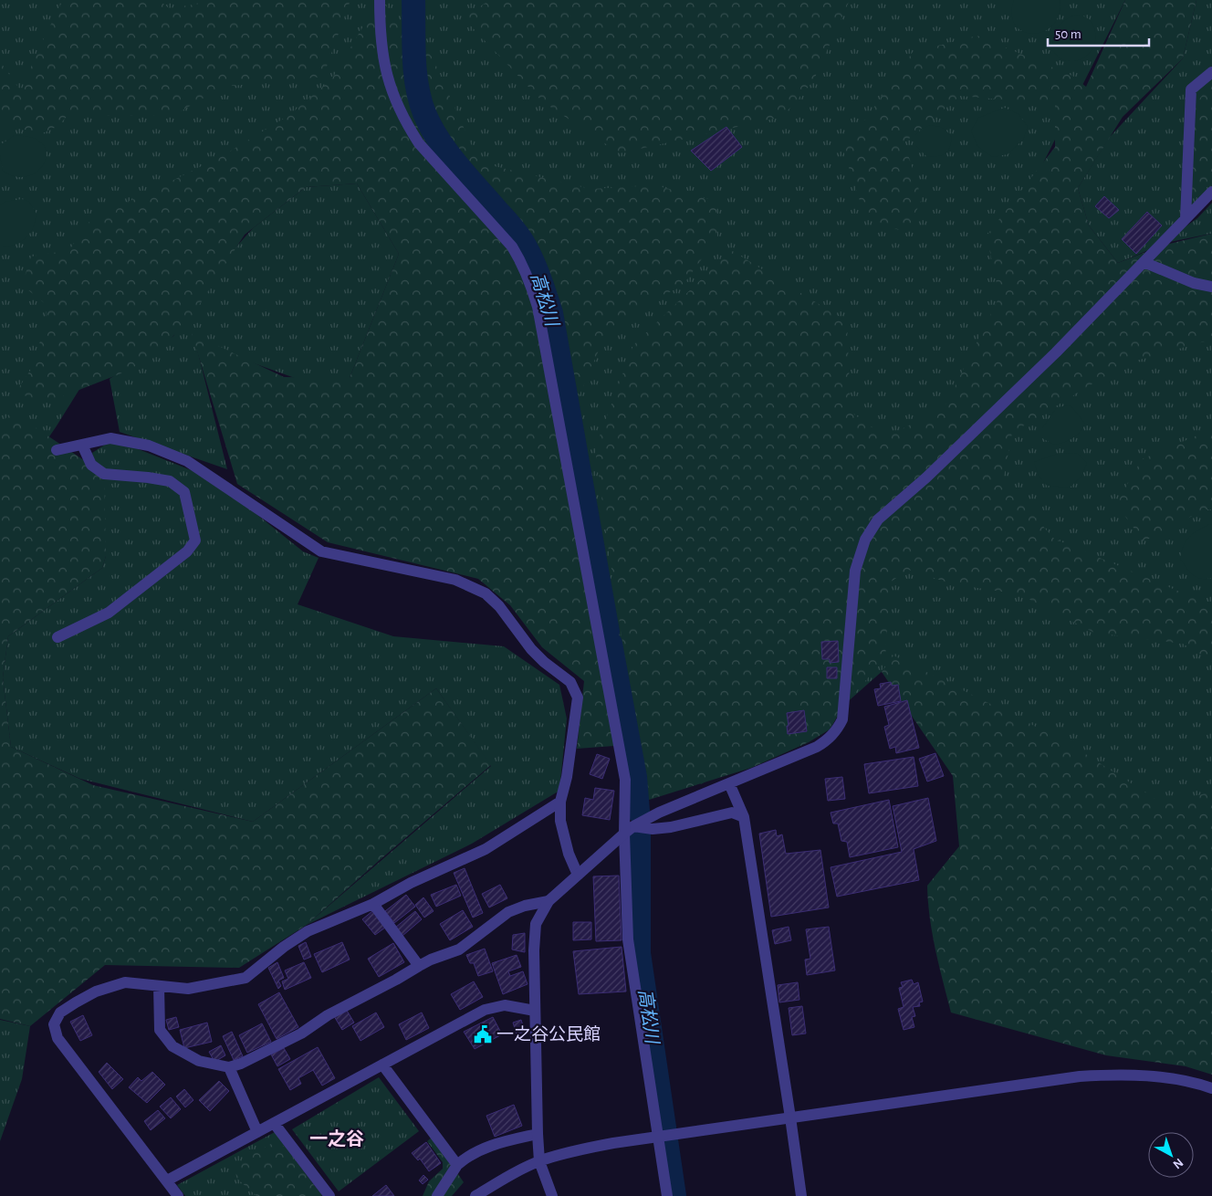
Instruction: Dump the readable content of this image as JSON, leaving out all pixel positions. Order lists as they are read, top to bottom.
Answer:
{
  "districts": ["一之谷"],
  "water": ["高松川"],
  "places": {
    "public building": ["一之谷公民館"]
  },
  "scale_bar": "50 m",
  "north": "bottom right"
}
